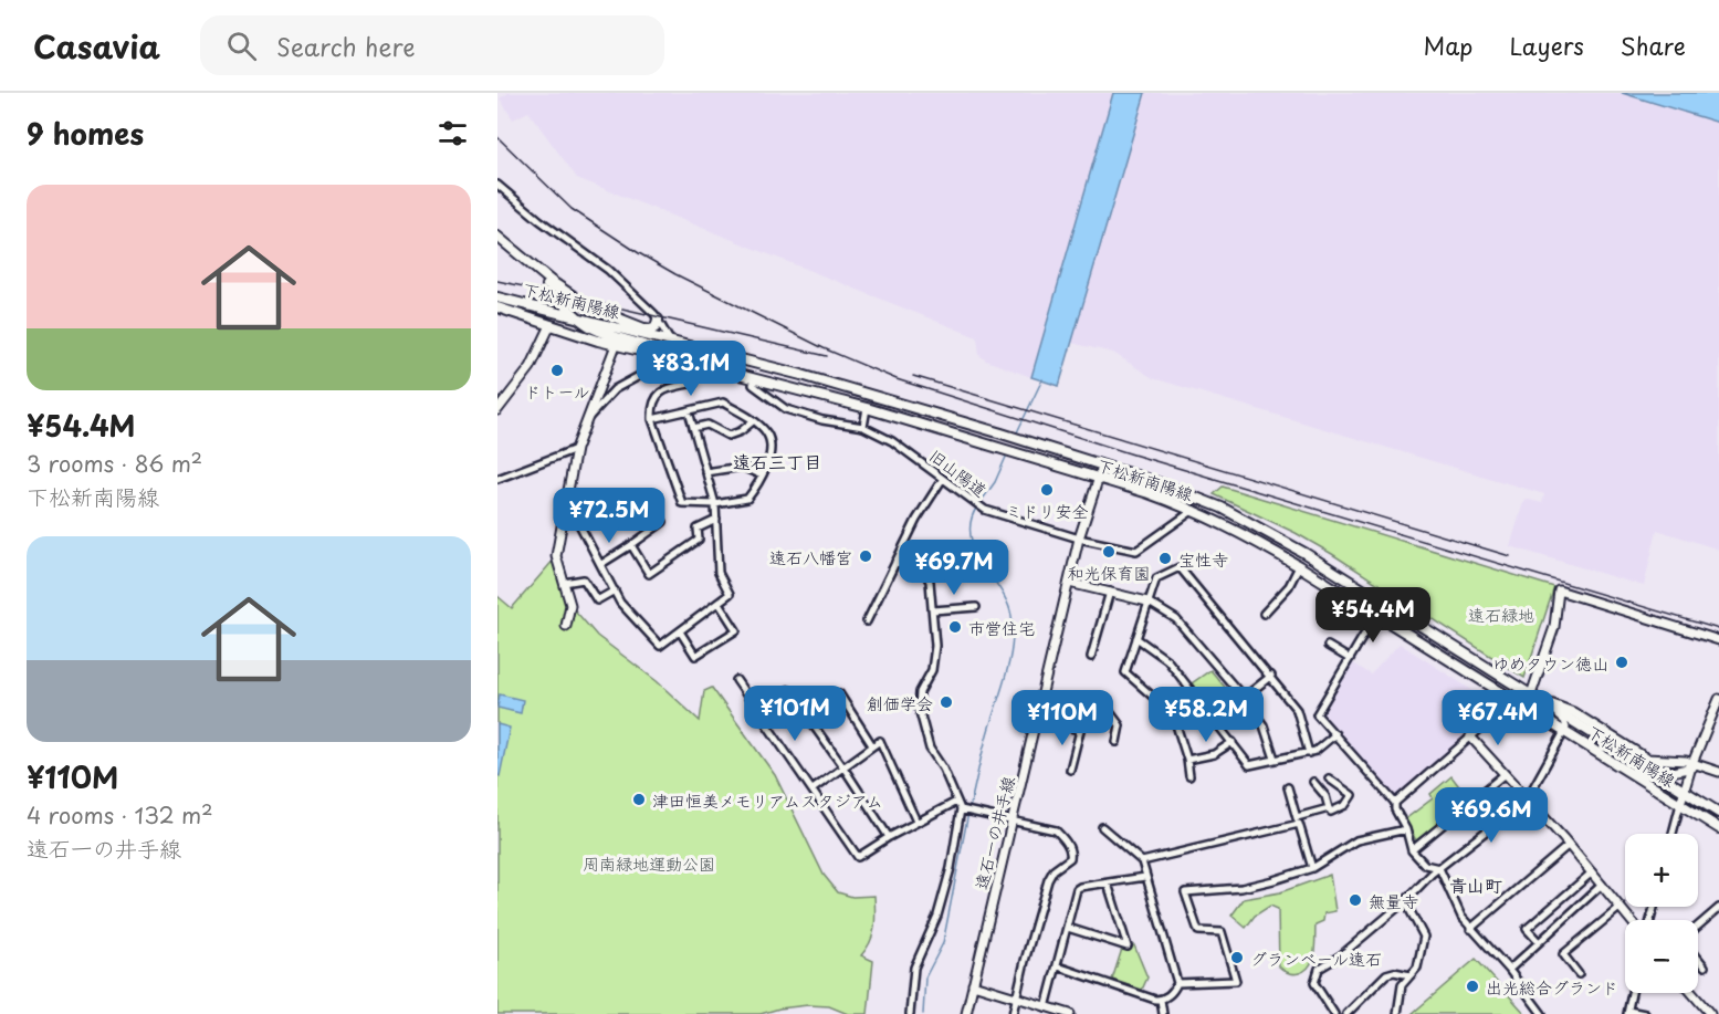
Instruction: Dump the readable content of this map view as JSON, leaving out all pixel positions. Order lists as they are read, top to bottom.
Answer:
{
  "streets": {
    "main road": ["下松新南陽線"],
    "street": ["旧山陽道", "遠石一の井手線"]
  },
  "crossings": [
    ["下松新南陽線", "旧山陽道"],
    ["下松新南陽線", "遠石一の井手線"],
    ["旧山陽道", "遠石一の井手線"]
  ],
  "districts": ["遠石三丁目", "青山町"],
  "parks": ["遠石緑地", "周南緑地運動公園"],
  "places": [
    "ドトール",
    "ミドリ安全",
    "和光保育園",
    "遠石八幡宮",
    "宝性寺",
    "市営住宅",
    "ゆめタウン徳山",
    "創価学会",
    "津田恒美メモリアムスタジアム",
    "無量寺",
    "グランベール遠石",
    "出光総合グランド"
  ],
  "page": {
    "header": "Casavia",
    "search": "Search here",
    "nav": ["Map", "Layers", "Share"],
    "heading": "9 homes",
    "list": [
      {
        "name": "¥54.4M",
        "note": "3 rooms · 86 m² · 下松新南陽線"
      },
      {
        "name": "¥110M",
        "note": "4 rooms · 132 m² · 遠石一の井手線"
      }
    ],
    "price": [
      "¥83.1M",
      "¥72.5M",
      "¥69.7M",
      "¥54.4M",
      "¥101M",
      "¥58.2M",
      "¥110M",
      "¥67.4M",
      "¥69.6M"
    ],
    "map_buttons": ["+", "−"]
  }
}
